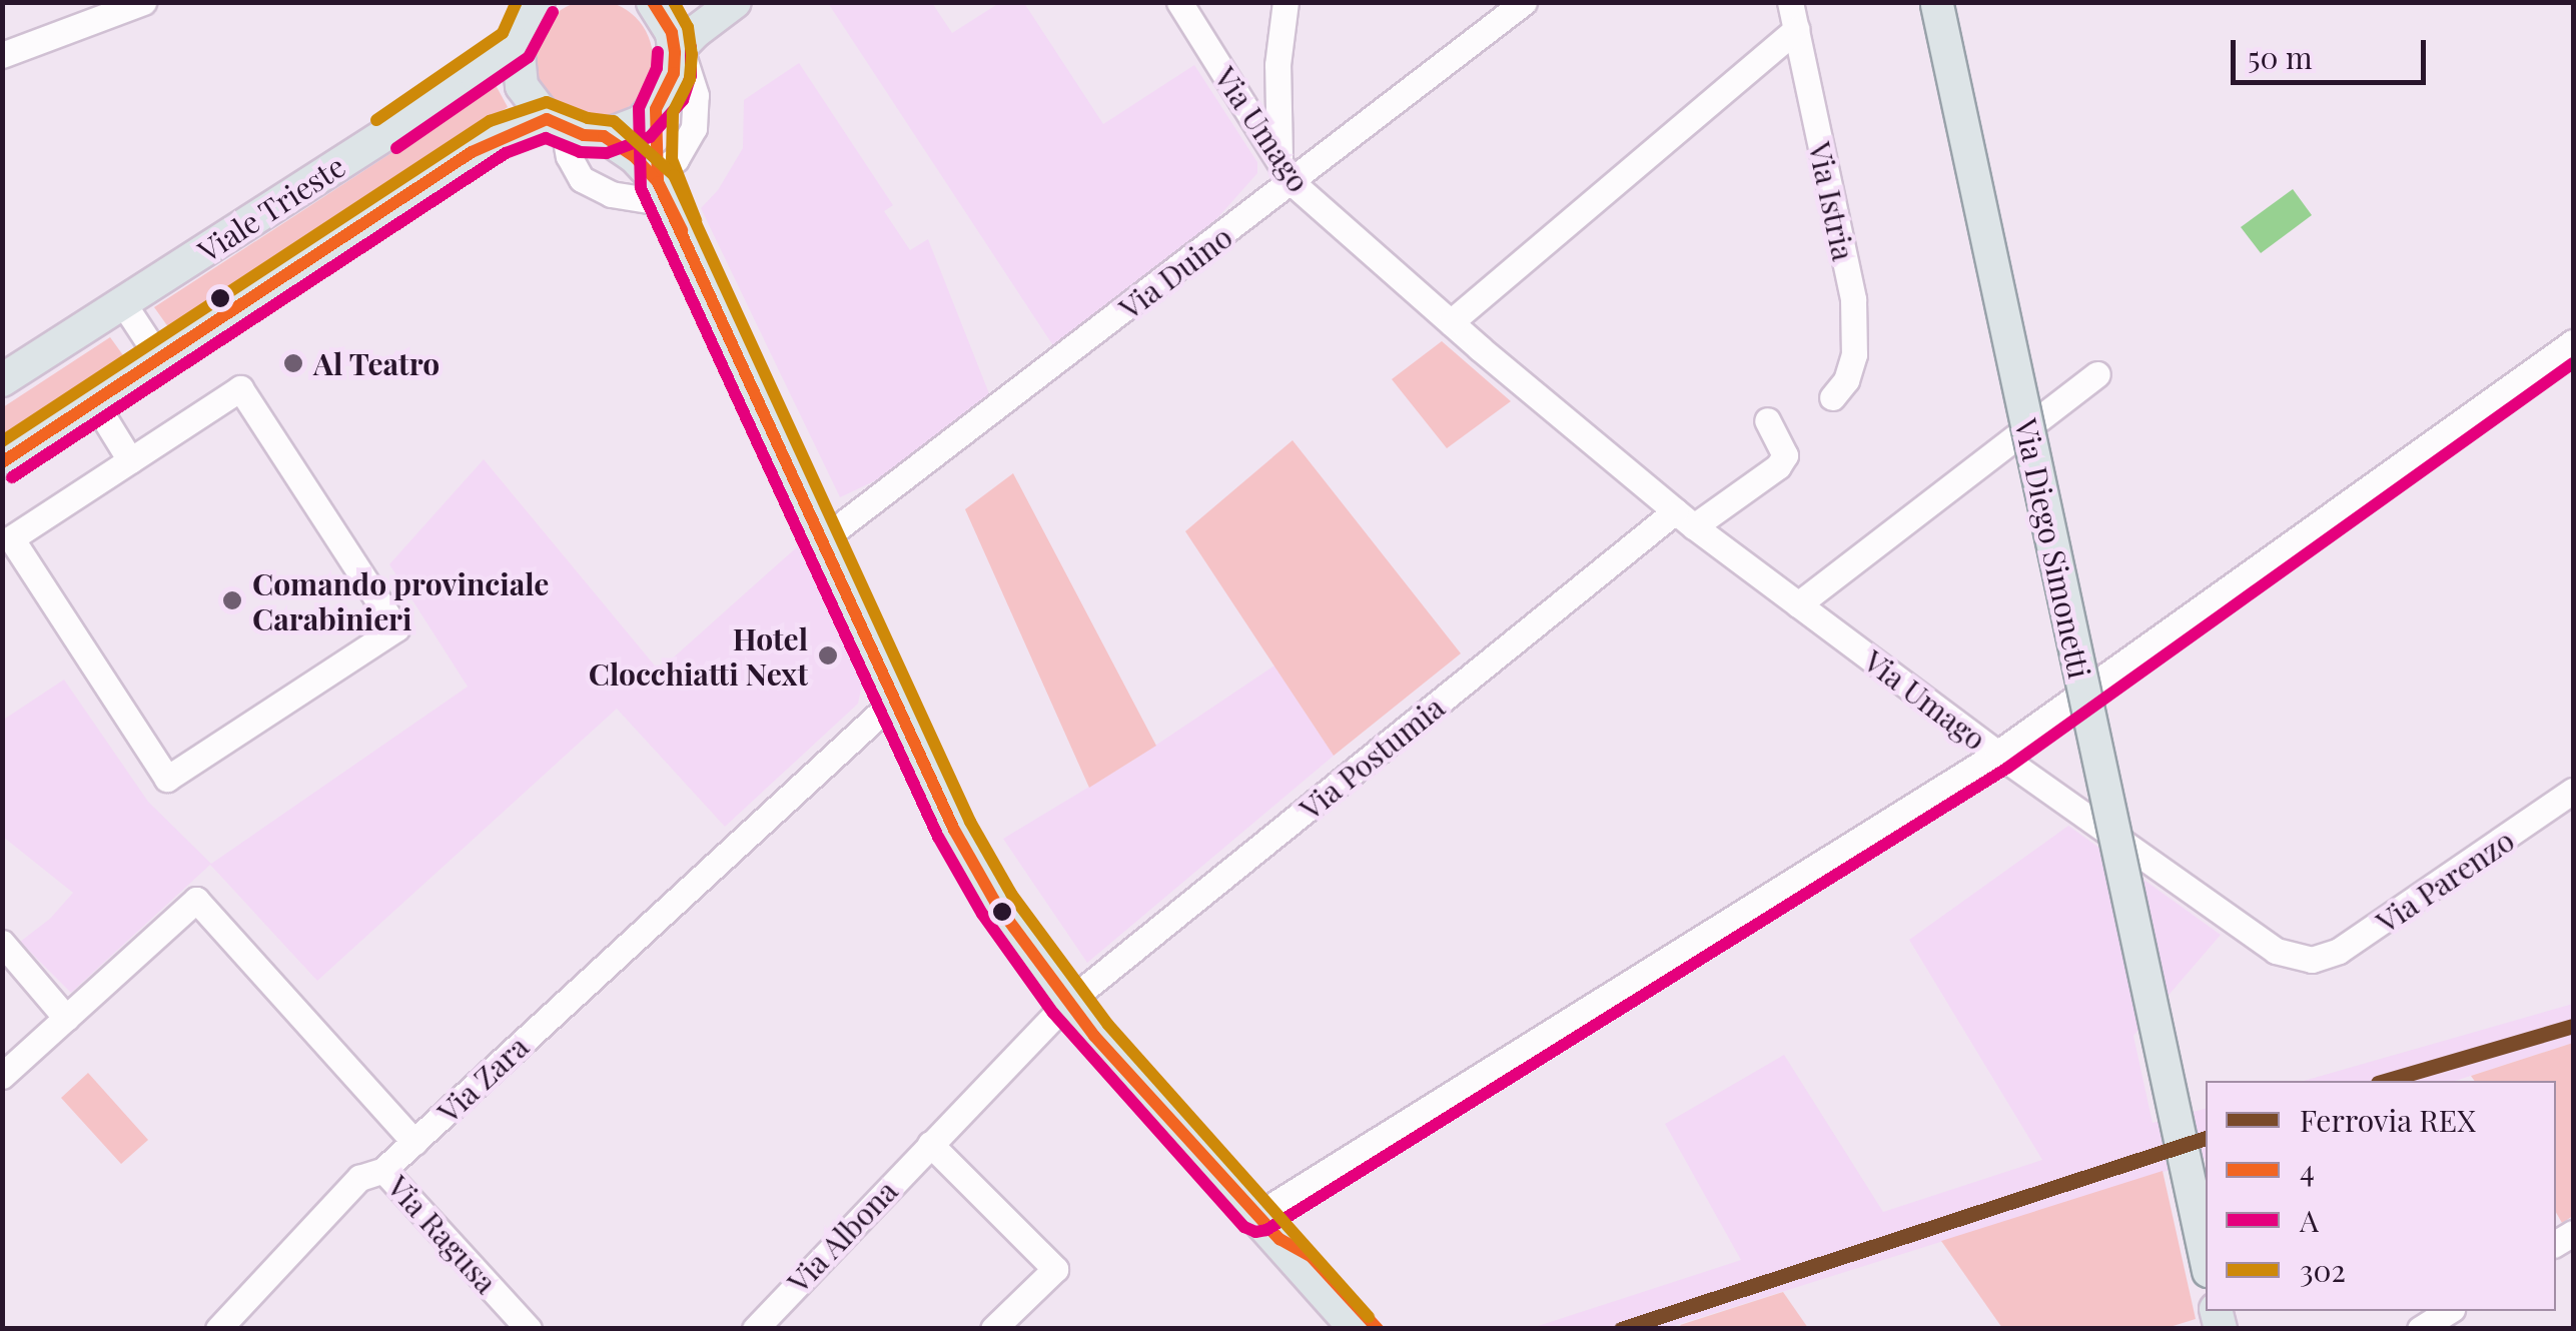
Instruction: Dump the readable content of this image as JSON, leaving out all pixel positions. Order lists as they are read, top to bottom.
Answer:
{
  "streets": {
    "main road": ["Viale Trieste", "Via Diego Simonetti"],
    "street": [
      "Via Umago",
      "Via Istria",
      "Via Duino",
      "Via Postumia",
      "Via Parenzo",
      "Via Zara",
      "Via Ragusa",
      "Via Albona"
    ]
  },
  "crossings": [
    ["Via Umago", "Via Duino"],
    ["Via Umago", "Via Postumia"],
    ["Via Umago", "Via Parenzo"],
    ["Via Postumia", "Via Albona"],
    ["Via Zara", "Via Ragusa"]
  ],
  "places": ["Al Teatro", "Comando provinciale Carabinieri", "Hotel Clocchiatti Next"],
  "lines": [
    "transit line 4",
    "transit line 302",
    "transit line A",
    "rail line REX"
  ],
  "legend": [
    "Ferrovia REX",
    "4",
    "A",
    "302"
  ],
  "scale_bar": "50 m"
}
